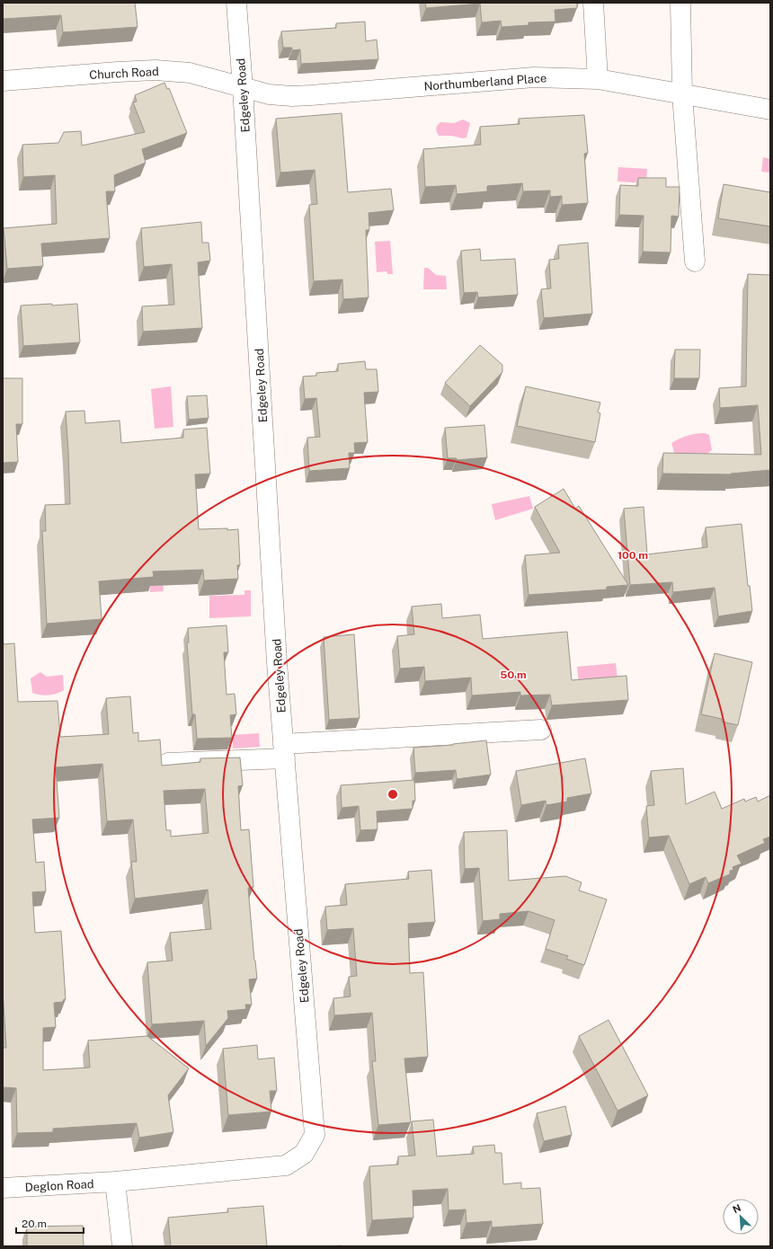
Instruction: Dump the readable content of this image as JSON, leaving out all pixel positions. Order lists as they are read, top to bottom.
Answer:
{
  "streets": {
    "street": [
      "Church Road",
      "Northumberland Place",
      "Edgeley Road",
      "Deglon Road"
    ]
  },
  "crossings": [
    ["Church Road", "Northumberland Place"],
    ["Church Road", "Edgeley Road"],
    ["Northumberland Place", "Edgeley Road"],
    ["Edgeley Road", "Deglon Road"]
  ],
  "scale_bar": "20 m",
  "north": "top left",
  "rings": ["100 m", "50 m"]
}
